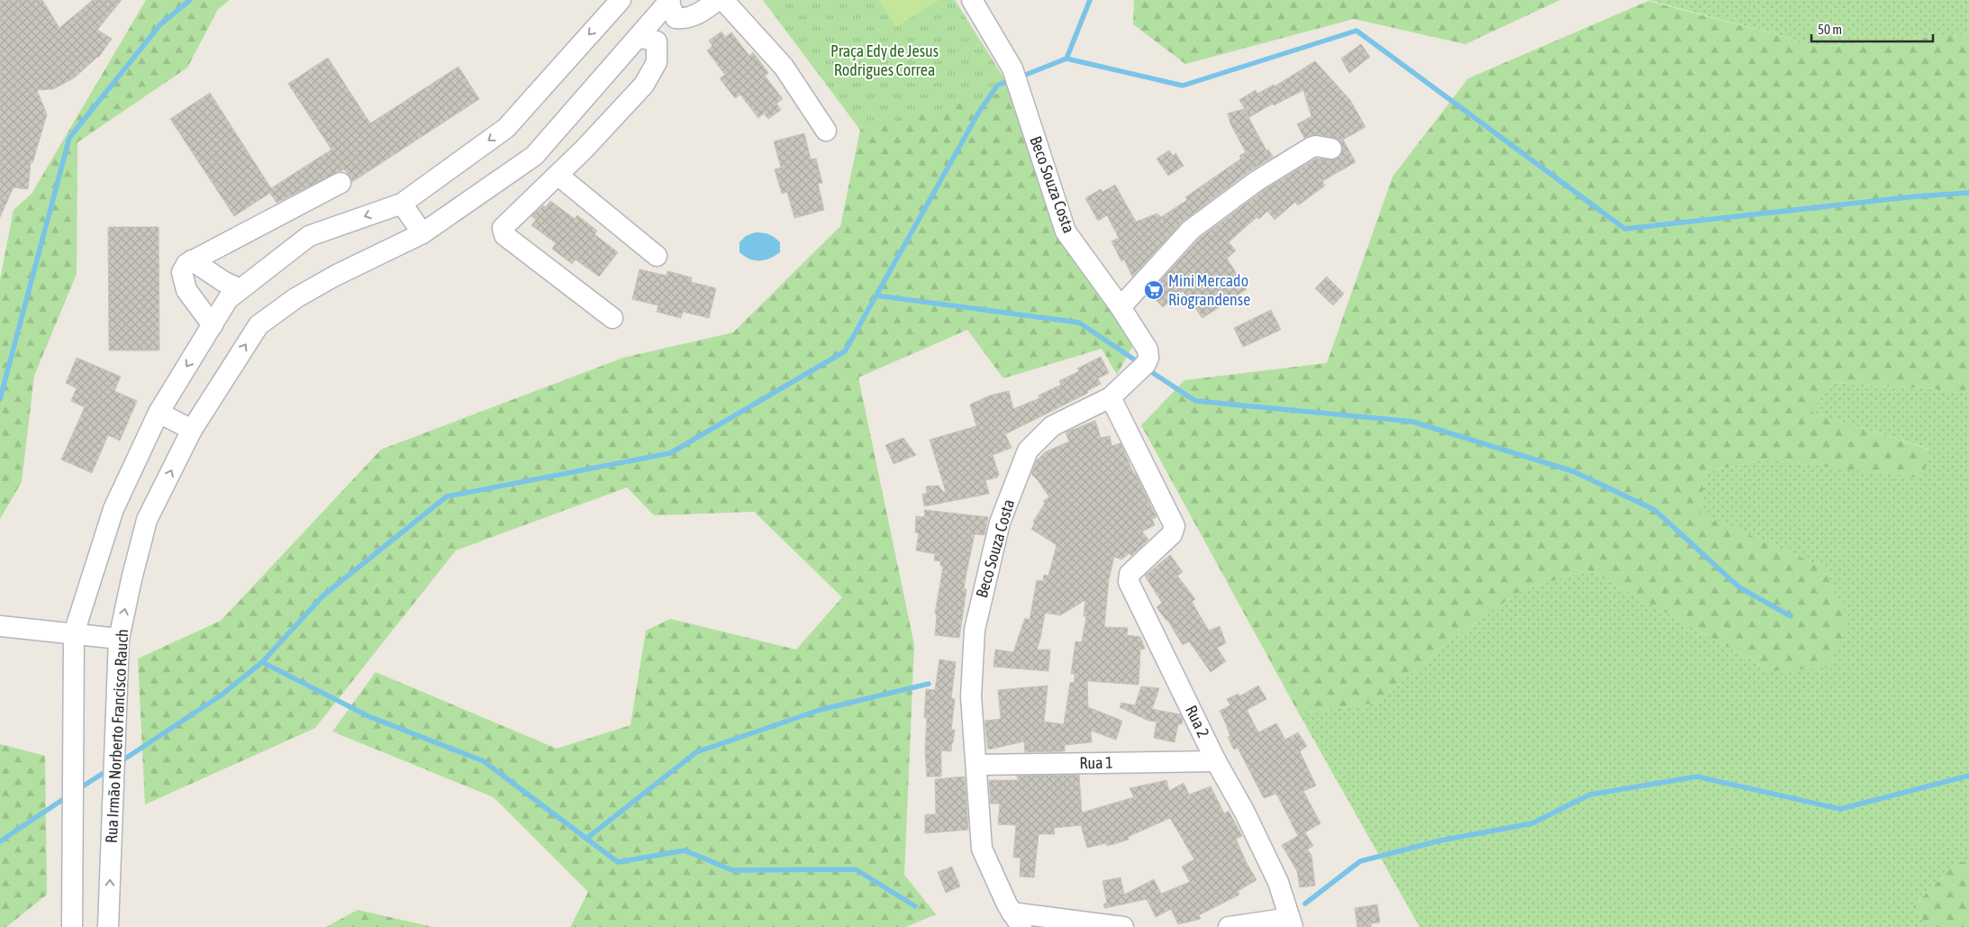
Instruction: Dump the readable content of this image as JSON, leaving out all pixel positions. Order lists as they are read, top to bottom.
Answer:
{
  "streets": {
    "street": [
      "Beco Souza Costa",
      "Rua 2",
      "Rua Irmão Norberto Francisco Rauch",
      "Rua 1"
    ]
  },
  "crossings": [
    ["Beco Souza Costa", "Rua 2"],
    ["Beco Souza Costa", "Rua 1"],
    ["Rua 2", "Rua 1"]
  ],
  "parks": ["Praça Edy de Jesus Rodrigues Correa"],
  "places": {
    "supermarket": ["Mini Mercado Riograndense"]
  },
  "scale_bar": "50 m"
}
